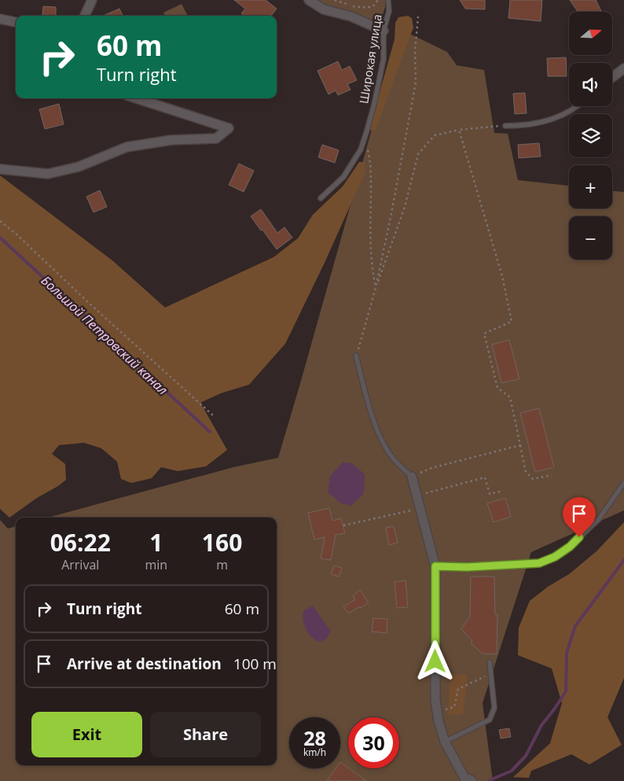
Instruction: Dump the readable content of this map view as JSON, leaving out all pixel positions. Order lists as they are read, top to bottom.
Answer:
{
  "streets": {
    "lane": ["Широкая улица"]
  },
  "water": ["Большой Петровский канал"],
  "north": "right",
  "page": {
    "map_buttons": ["+", "−"],
    "turn": ["60 m", "Turn right"],
    "eta": [
      "06:22",
      "Arrival",
      "1",
      "min",
      "160",
      "m"
    ],
    "list": [
      {
        "name": "Turn right",
        "value": "60 m"
      },
      {
        "name": "Arrive at destination",
        "value": "100 m"
      }
    ],
    "buttons": ["Exit", "Share"],
    "speed": "28 km/h",
    "limit": "30"
  }
}
